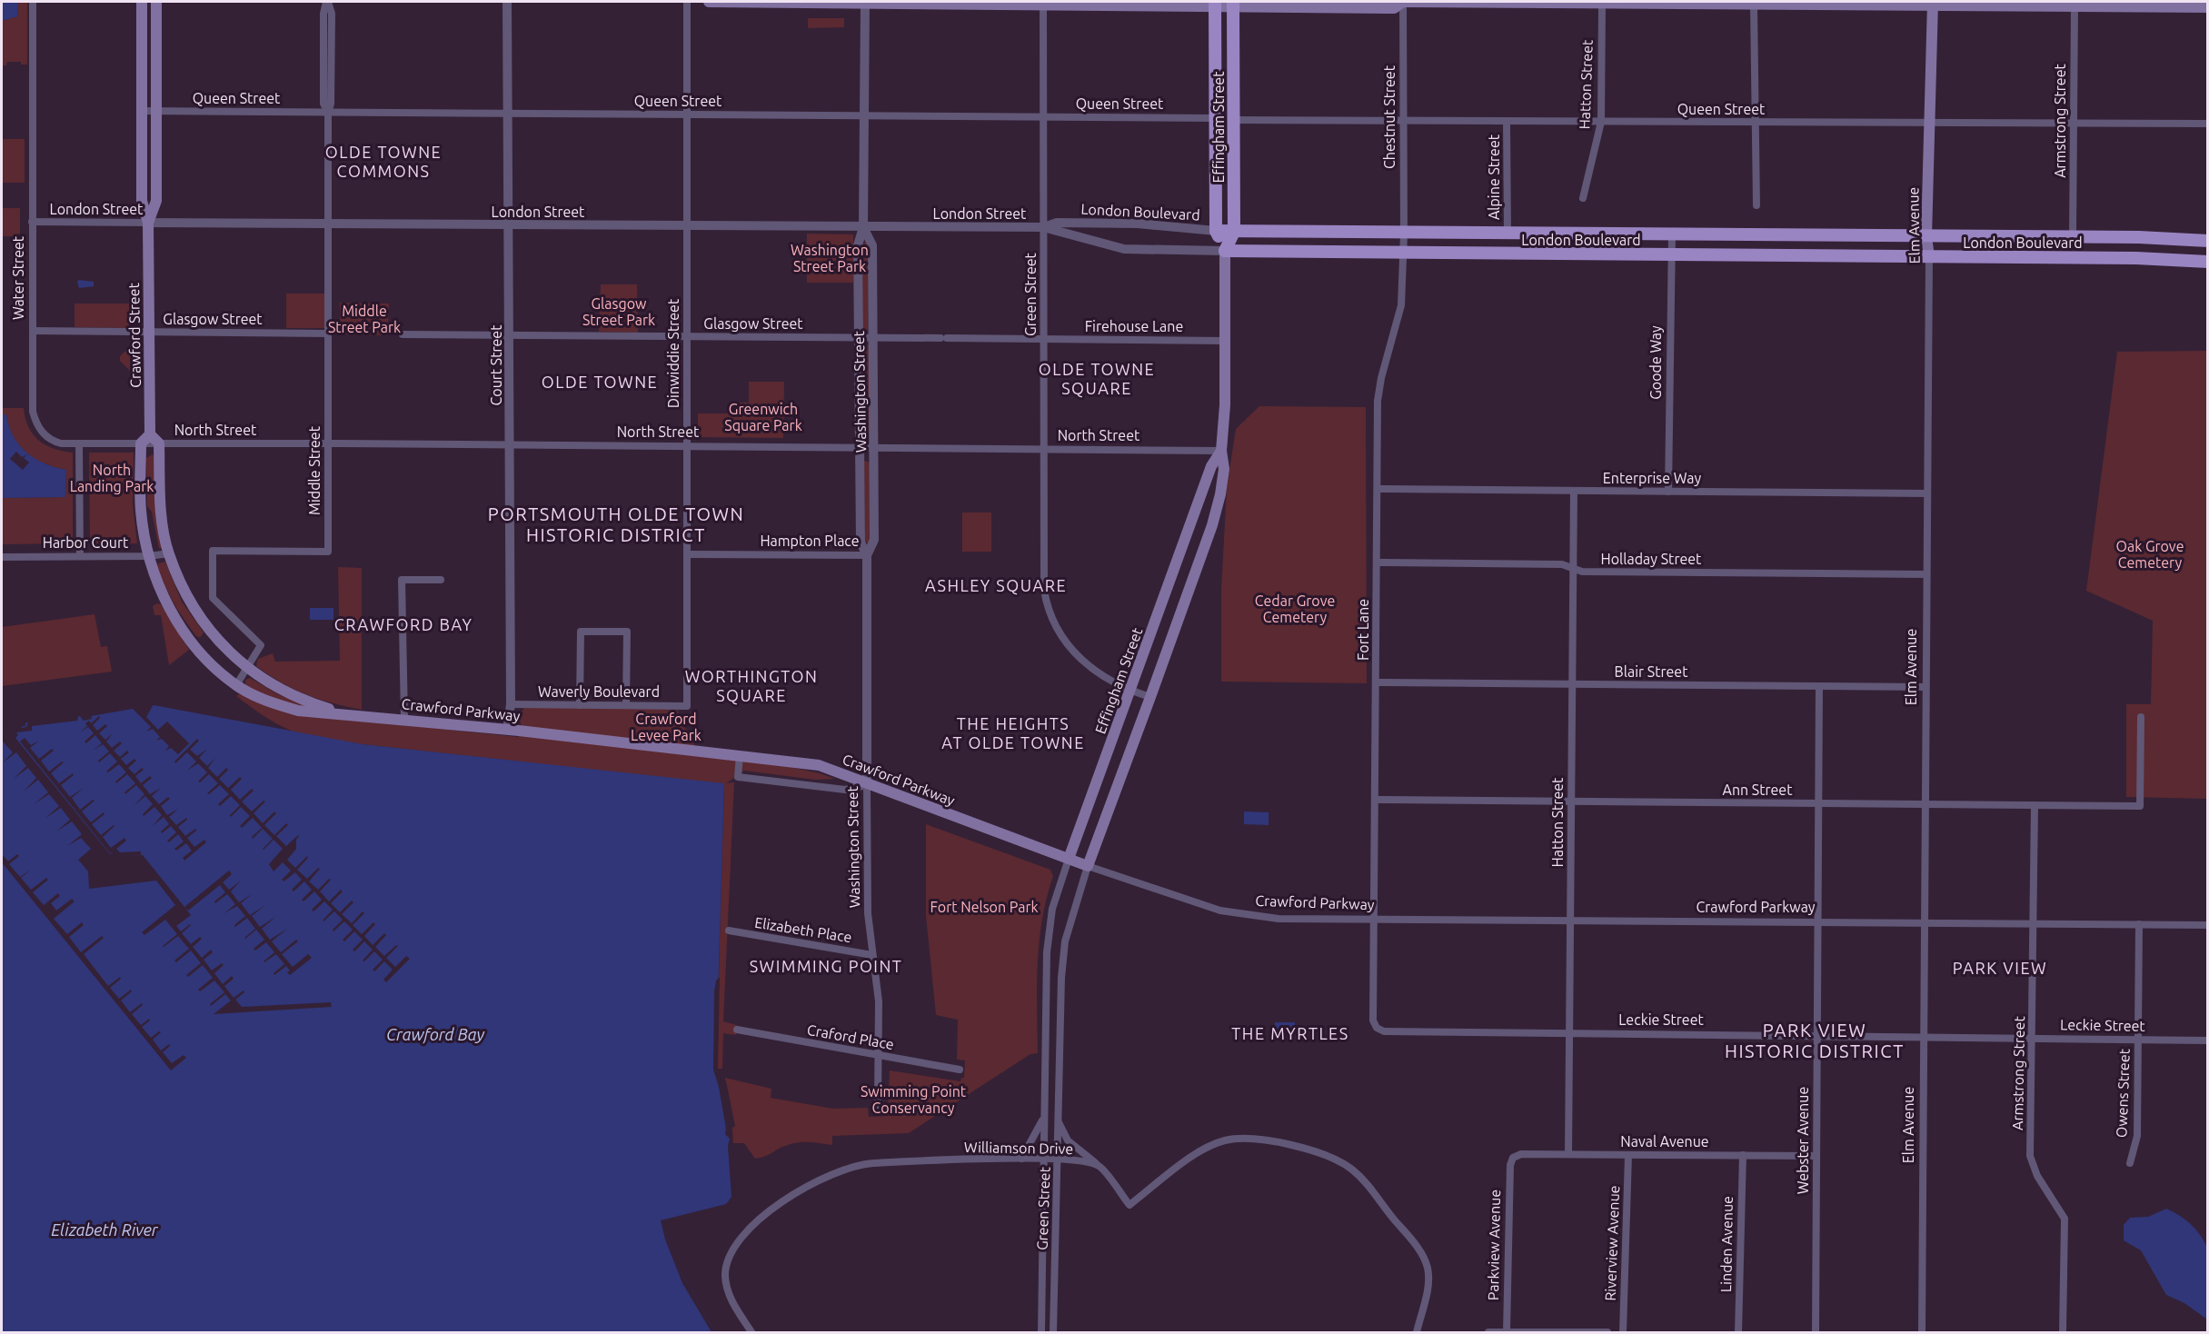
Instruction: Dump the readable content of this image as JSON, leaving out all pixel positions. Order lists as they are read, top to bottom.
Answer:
{
  "streets": {
    "main road": [
      "Effingham Street",
      "London Boulevard",
      "Elm Avenue",
      "Crawford Street",
      "Crawford Parkway"
    ],
    "street": [
      "Hatton Street",
      "Queen Street",
      "Chestnut Street",
      "Armstrong Street",
      "Alpine Street",
      "London Street",
      "Water Street",
      "Green Street",
      "Glasgow Street",
      "Firehouse Lane",
      "Dinwiddie Street",
      "Goode Way",
      "Court Street",
      "Washington Street",
      "North Street",
      "Middle Street",
      "Enterprise Way",
      "Hampton Place",
      "Harbor Court",
      "Holladay Street",
      "Fort Lane",
      "Blair Street",
      "Waverly Boulevard",
      "Ann Street",
      "Elizabeth Place",
      "Leckie Street",
      "Craford Place",
      "Owens Street",
      "Webster Avenue",
      "Naval Avenue",
      "Williamson Drive",
      "Riverview Avenue",
      "Linden Avenue",
      "Parkview Avenue"
    ]
  },
  "crossings": [
    ["Hatton Street", "Queen Street"],
    ["Hatton Street", "Enterprise Way"],
    ["Hatton Street", "Holladay Street"],
    ["Hatton Street", "Blair Street"],
    ["Hatton Street", "Crawford Parkway"],
    ["Hatton Street", "Ann Street"],
    ["Hatton Street", "Leckie Street"],
    ["Hatton Street", "Naval Avenue"],
    ["Queen Street", "Chestnut Street"],
    ["Queen Street", "Armstrong Street"],
    ["Queen Street", "Effingham Street"],
    ["Queen Street", "Alpine Street"],
    ["Queen Street", "Elm Avenue"],
    ["Queen Street", "Green Street"],
    ["Queen Street", "Crawford Street"],
    ["Queen Street", "Dinwiddie Street"],
    ["Queen Street", "Court Street"],
    ["Queen Street", "Washington Street"],
    ["Queen Street", "Middle Street"],
    ["Chestnut Street", "London Boulevard"],
    ["Chestnut Street", "Fort Lane"],
    ["Armstrong Street", "London Boulevard"],
    ["Armstrong Street", "Crawford Parkway"],
    ["Armstrong Street", "Ann Street"],
    ["Armstrong Street", "Leckie Street"],
    ["Effingham Street", "London Boulevard"],
    ["Effingham Street", "Green Street"],
    ["Effingham Street", "Firehouse Lane"],
    ["Effingham Street", "North Street"],
    ["Effingham Street", "Crawford Parkway"],
    ["Alpine Street", "London Boulevard"],
    ["London Street", "London Boulevard"],
    ["London Street", "Water Street"],
    ["London Street", "Green Street"],
    ["London Street", "Crawford Street"],
    ["London Street", "Dinwiddie Street"],
    ["London Street", "Court Street"],
    ["London Street", "Washington Street"],
    ["London Street", "Middle Street"],
    ["London Boulevard", "Elm Avenue"],
    ["London Boulevard", "Green Street"],
    ["London Boulevard", "Goode Way"],
    ["London Boulevard", "Fort Lane"],
    ["Elm Avenue", "Enterprise Way"],
    ["Elm Avenue", "Holladay Street"],
    ["Elm Avenue", "Blair Street"],
    ["Elm Avenue", "Crawford Parkway"],
    ["Elm Avenue", "Ann Street"],
    ["Elm Avenue", "Leckie Street"],
    ["Water Street", "Glasgow Street"],
    ["Water Street", "North Street"],
    ["Water Street", "Crawford Parkway"],
    ["Green Street", "Glasgow Street"],
    ["Green Street", "Firehouse Lane"],
    ["Green Street", "North Street"],
    ["Green Street", "Williamson Drive"],
    ["Glasgow Street", "Firehouse Lane"],
    ["Glasgow Street", "Crawford Street"],
    ["Glasgow Street", "Dinwiddie Street"],
    ["Glasgow Street", "Court Street"],
    ["Glasgow Street", "Washington Street"],
    ["Glasgow Street", "Middle Street"],
    ["Dinwiddie Street", "North Street"],
    ["Dinwiddie Street", "Hampton Place"],
    ["Dinwiddie Street", "Waverly Boulevard"],
    ["Goode Way", "Enterprise Way"],
    ["Court Street", "North Street"],
    ["Court Street", "Waverly Boulevard"],
    ["Court Street", "Crawford Parkway"],
    ["Washington Street", "North Street"],
    ["Washington Street", "Hampton Place"],
    ["Washington Street", "Crawford Parkway"],
    ["Washington Street", "Elizabeth Place"],
    ["Washington Street", "Craford Place"],
    ["North Street", "Middle Street"],
    ["North Street", "Crawford Parkway"],
    ["Middle Street", "Crawford Parkway"],
    ["Enterprise Way", "Fort Lane"],
    ["Harbor Court", "Crawford Parkway"],
    ["Holladay Street", "Fort Lane"],
    ["Fort Lane", "Blair Street"],
    ["Fort Lane", "Crawford Parkway"],
    ["Fort Lane", "Ann Street"],
    ["Fort Lane", "Leckie Street"],
    ["Blair Street", "Webster Avenue"],
    ["Crawford Parkway", "Owens Street"],
    ["Crawford Parkway", "Webster Avenue"],
    ["Ann Street", "Webster Avenue"],
    ["Leckie Street", "Owens Street"],
    ["Leckie Street", "Webster Avenue"],
    ["Webster Avenue", "Naval Avenue"],
    ["Naval Avenue", "Riverview Avenue"],
    ["Naval Avenue", "Linden Avenue"],
    ["Naval Avenue", "Parkview Avenue"]
  ],
  "districts": [
    "OLDE TOWNE COMMONS",
    "OLDE TOWNE SQUARE",
    "OLDE TOWNE",
    "PORTSMOUTH OLDE TOWN HISTORIC DISTRICT",
    "ASHLEY SQUARE",
    "CRAWFORD BAY",
    "WORTHINGTON SQUARE",
    "THE HEIGHTS AT OLDE TOWNE",
    "SWIMMING POINT",
    "PARK VIEW",
    "PARK VIEW HISTORIC DISTRICT",
    "THE MYRTLES"
  ],
  "water": ["Crawford Bay", "Elizabeth River"],
  "parks": [
    "Washington Street Park",
    "Glasgow Street Park",
    "Middle Street Park",
    "Greenwich Square Park",
    "North Landing Park",
    "Oak Grove Cemetery",
    "Cedar Grove Cemetery",
    "Crawford Levee Park",
    "Fort Nelson Park",
    "Swimming Point Conservancy"
  ]
}
